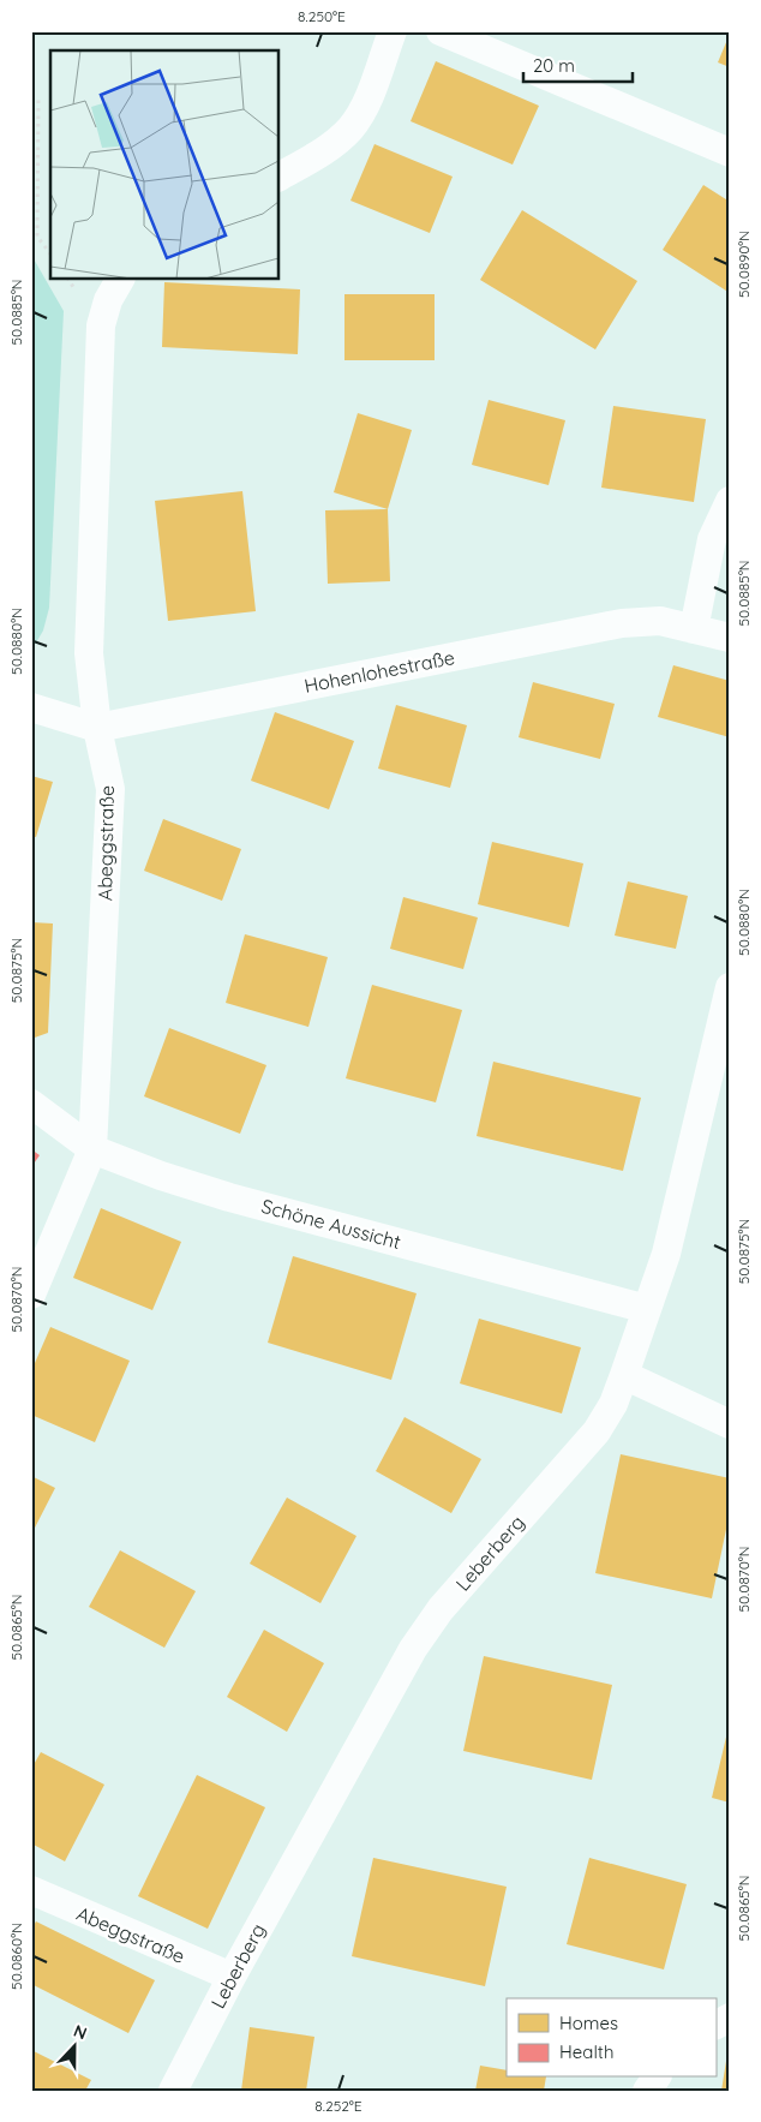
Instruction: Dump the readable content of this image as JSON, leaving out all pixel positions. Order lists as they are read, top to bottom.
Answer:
{
  "streets": {
    "street": [
      "Hohenlohestraße",
      "Abeggstraße",
      "Schöne Aussicht",
      "Leberberg"
    ]
  },
  "crossings": [
    ["Hohenlohestraße", "Abeggstraße"],
    ["Abeggstraße", "Schöne Aussicht"],
    ["Abeggstraße", "Leberberg"],
    ["Schöne Aussicht", "Leberberg"]
  ],
  "legend": ["Homes", "Health"],
  "scale_bar": "20 m",
  "north": "top",
  "coordinates": [
    "8.250°E",
    "50.0890°N",
    "50.0885°N",
    "50.0880°N",
    "50.0875°N",
    "50.0870°N",
    "50.0865°N",
    "50.0860°N",
    "8.252°E"
  ]
}
